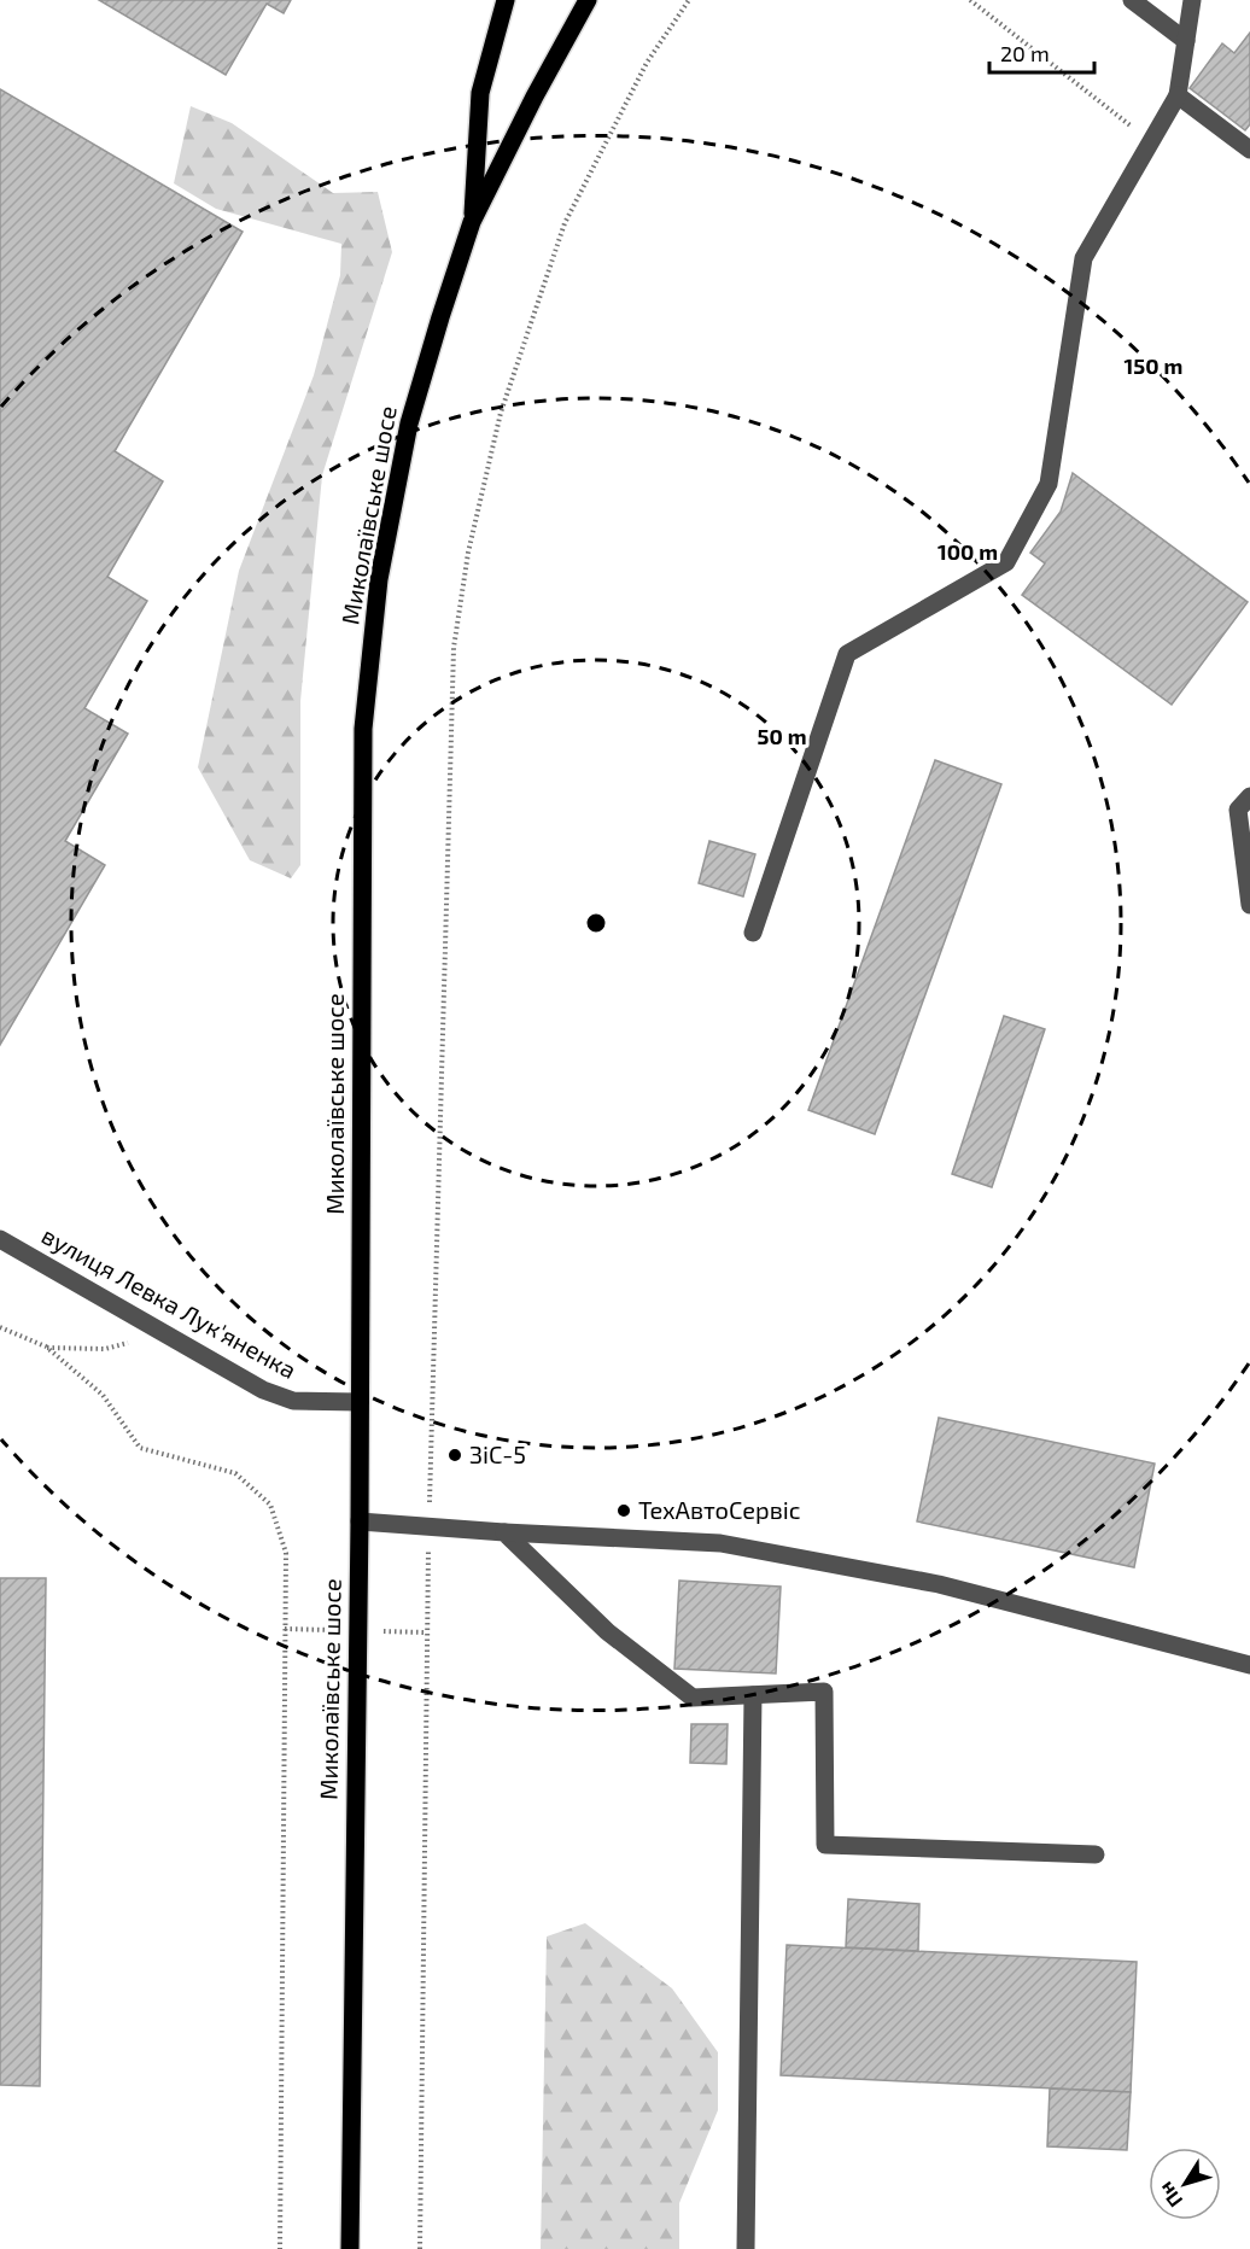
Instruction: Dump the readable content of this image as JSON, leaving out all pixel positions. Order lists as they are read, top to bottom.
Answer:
{
  "streets": {
    "main road": ["Миколаївське шосе"],
    "street": ["вулиця Левка Лук'яненка"]
  },
  "crossings": [
    ["Миколаївське шосе", "вулиця Левка Лук'яненка"]
  ],
  "places": ["ЗіС-5", "ТехАвтоСервіс"],
  "scale_bar": "20 m",
  "north": "bottom left",
  "rings": ["150 m", "100 m", "50 m"]
}
